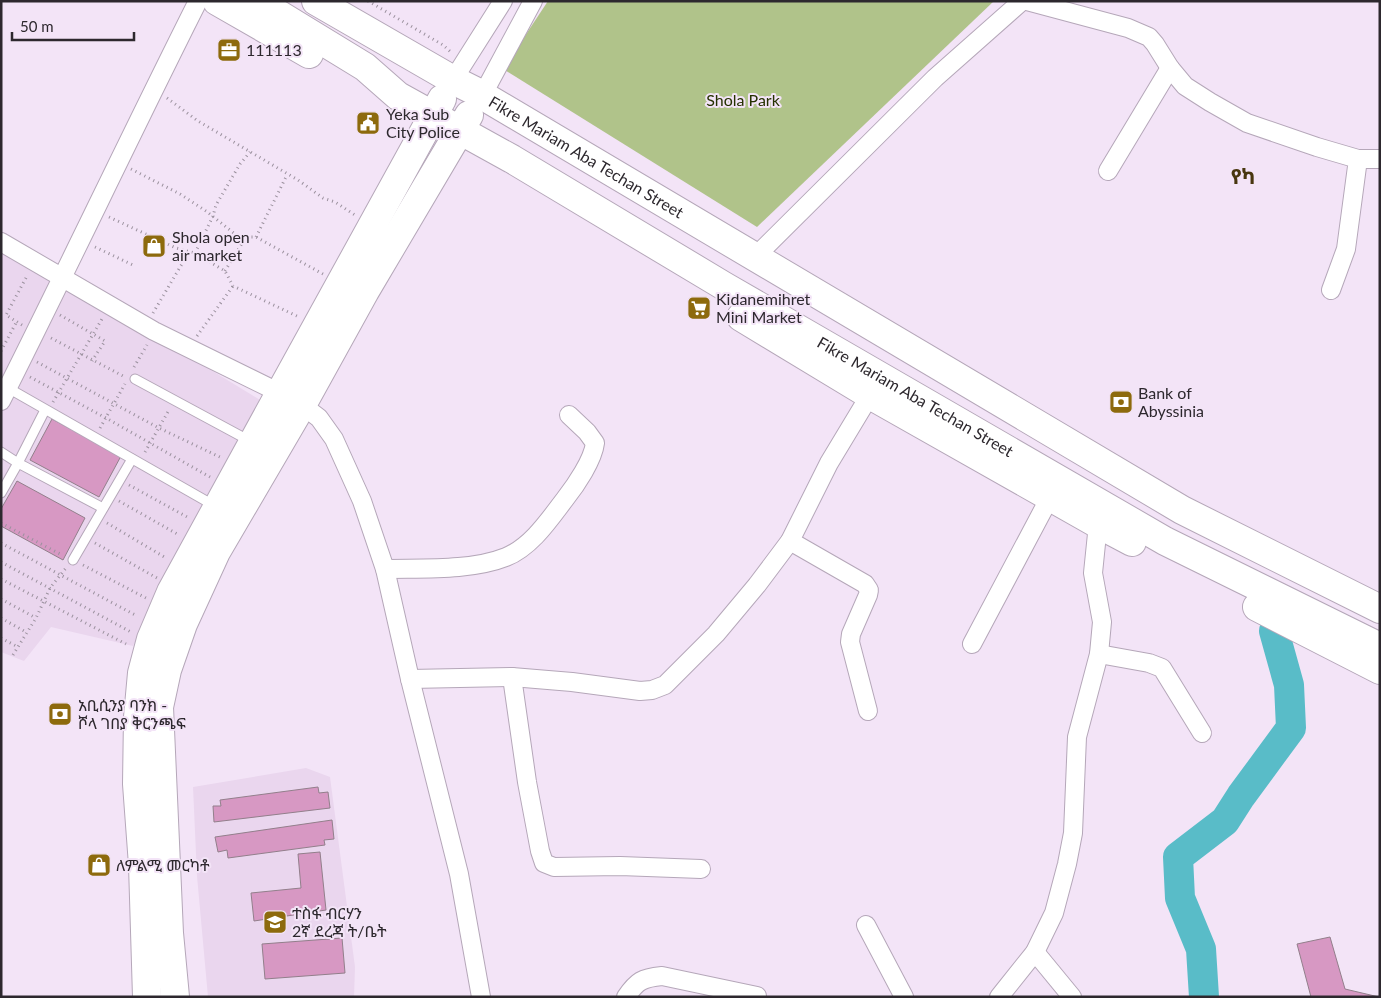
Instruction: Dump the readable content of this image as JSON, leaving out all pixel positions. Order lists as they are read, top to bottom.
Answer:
{
  "streets": {
    "main road": ["Fikre Mariam Aba Techan Street"]
  },
  "districts": ["የካ"],
  "parks": ["Shola Park"],
  "places": {
    "office": ["111113"],
    "public building": ["Yeka Sub City Police"],
    "shop": ["Shola open air market", "ለምልሚ መርካቶ"],
    "supermarket": ["Kidanemihret Mini Market"],
    "bank": ["Bank of Abyssinia", "አቢሲንያ ባንክ - ሾላ ገበያ ቅርንጫፍ"],
    "school or university": ["ተስፋ ብርሃን 2ኛ ደረጃ ት/ቤት"]
  },
  "scale_bar": "50 m"
}
